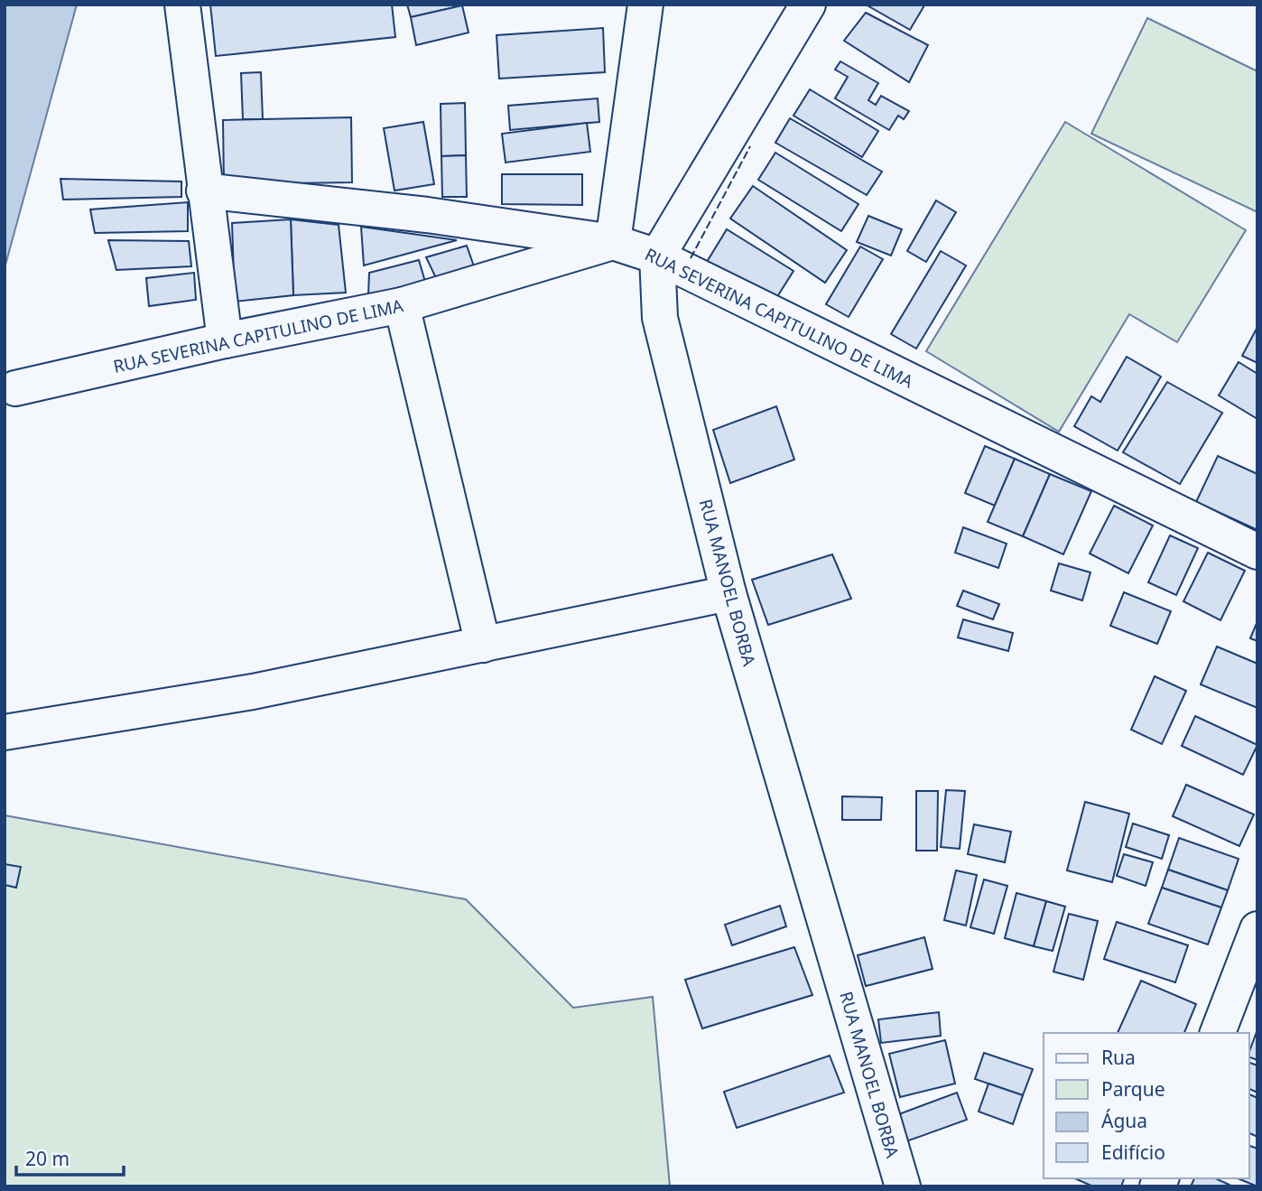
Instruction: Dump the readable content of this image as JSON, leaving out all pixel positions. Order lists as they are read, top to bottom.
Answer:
{
  "streets": {
    "street": ["RUA SEVERINA CAPITULINO DE LIMA", "RUA MANOEL BORBA"]
  },
  "crossings": [
    ["RUA SEVERINA CAPITULINO DE LIMA", "RUA MANOEL BORBA"]
  ],
  "legend": [
    "Rua",
    "Parque",
    "Água",
    "Edifício"
  ],
  "scale_bar": "20 m"
}
